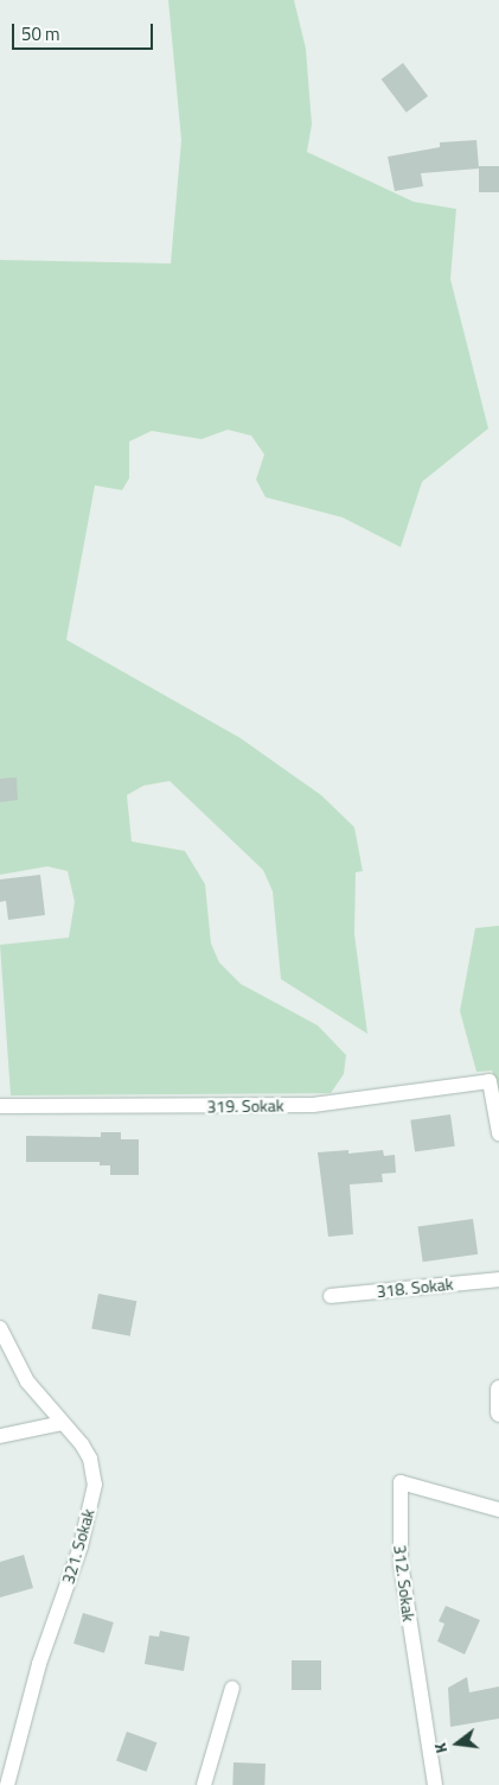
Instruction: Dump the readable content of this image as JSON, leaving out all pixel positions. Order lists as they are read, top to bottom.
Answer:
{
  "streets": {
    "street": [
      "319. Sokak",
      "318. Sokak",
      "321. Sokak",
      "312. Sokak"
    ]
  },
  "scale_bar": "50 m",
  "north": "left"
}
